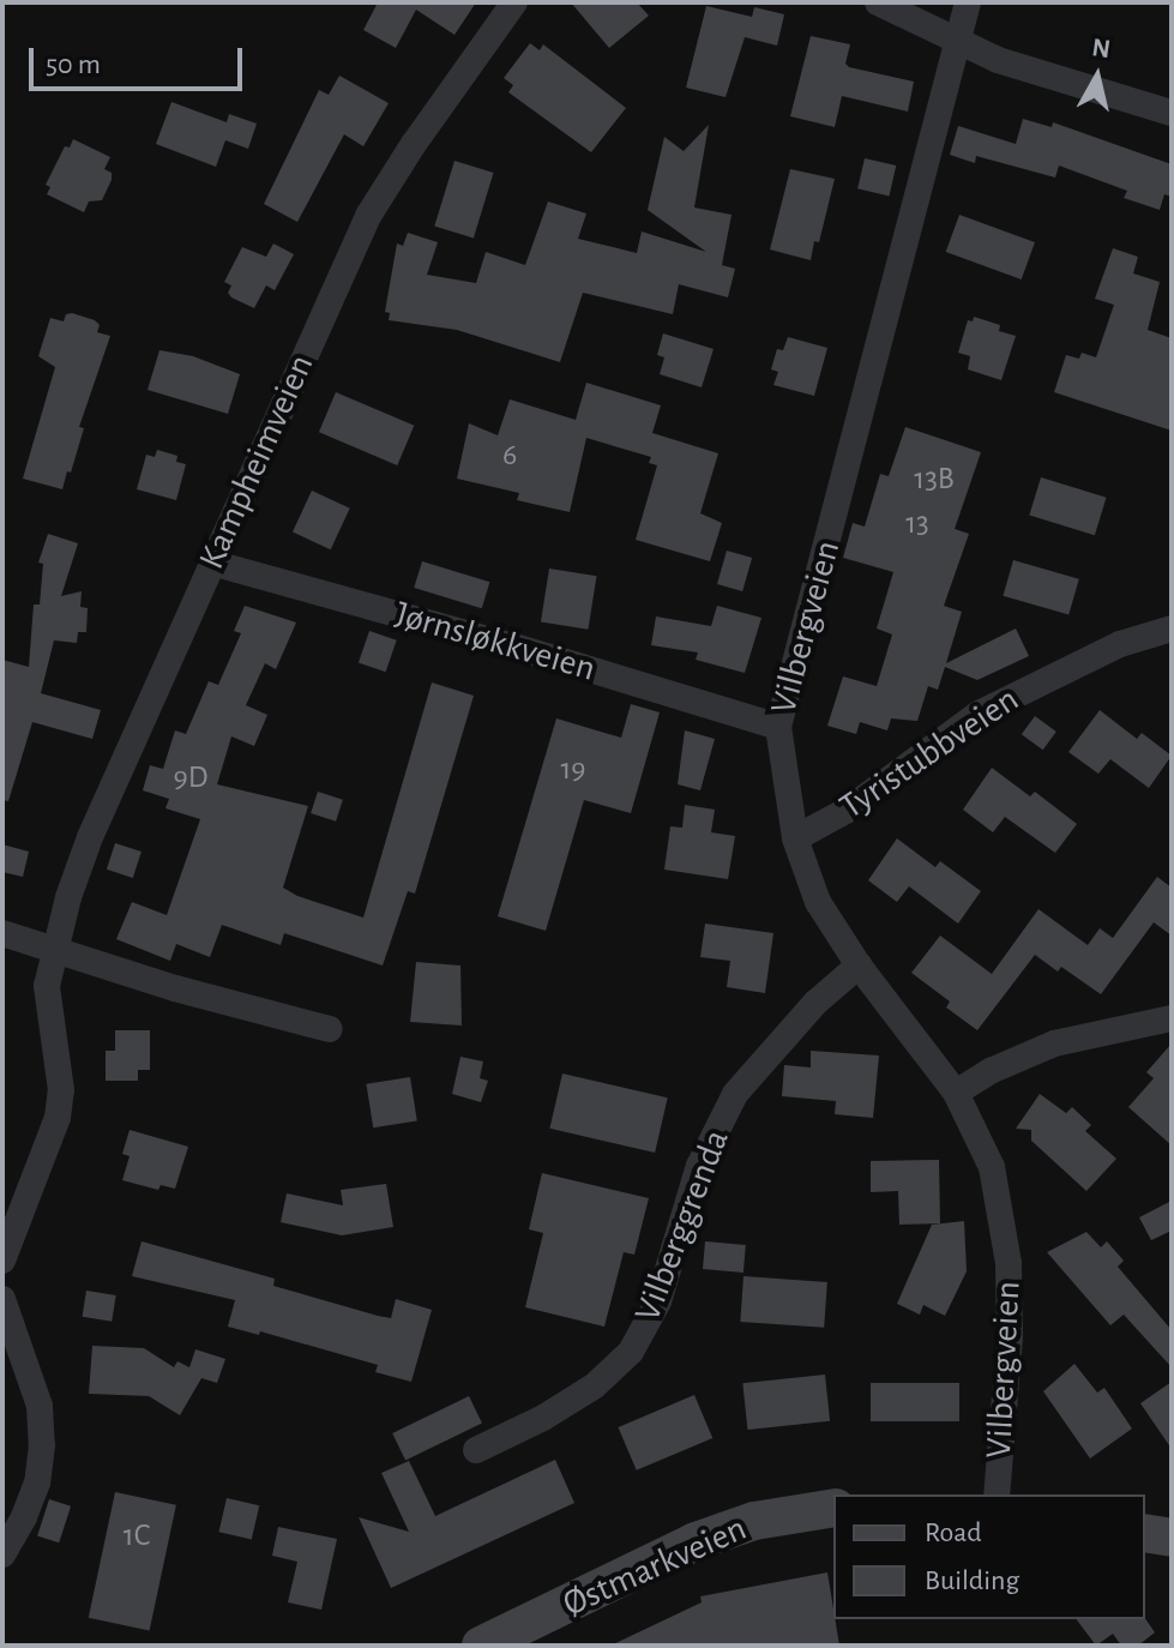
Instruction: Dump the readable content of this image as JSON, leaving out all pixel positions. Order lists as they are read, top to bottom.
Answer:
{
  "streets": {
    "street": [
      "Kampheimveien",
      "Vilbergveien",
      "Jørnsløkkveien",
      "Tyristubbveien",
      "Vilberggrenda",
      "Østmarkveien"
    ]
  },
  "crossings": [
    ["Kampheimveien", "Jørnsløkkveien"],
    ["Vilbergveien", "Jørnsløkkveien"],
    ["Vilbergveien", "Tyristubbveien"],
    ["Vilbergveien", "Vilberggrenda"]
  ],
  "house_numbers": [
    "6",
    "13B",
    "13",
    "19",
    "9D",
    "1C"
  ],
  "legend": ["Road", "Building"],
  "scale_bar": "50 m",
  "north": "top"
}
